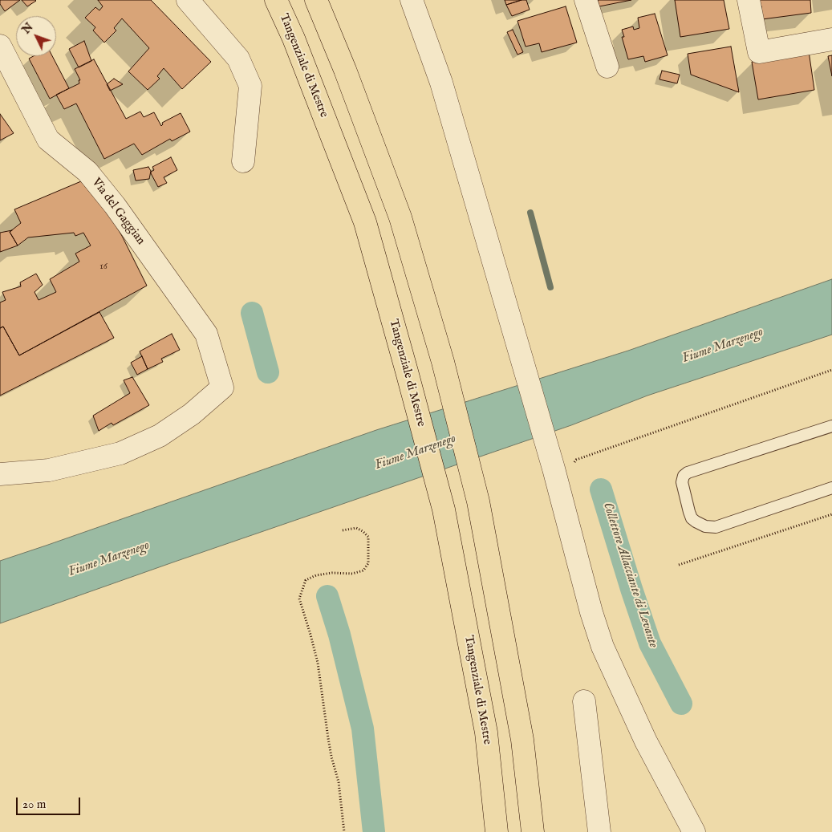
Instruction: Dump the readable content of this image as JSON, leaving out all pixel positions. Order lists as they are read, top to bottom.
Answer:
{
  "streets": {
    "highway": ["Tangenziale di Mestre"],
    "street": ["Via del Gaggian"]
  },
  "water": ["Fiume Marzenego", "Collettore Allacciante di Levante"],
  "house_numbers": ["16"],
  "scale_bar": "20 m",
  "north": "top left"
}
